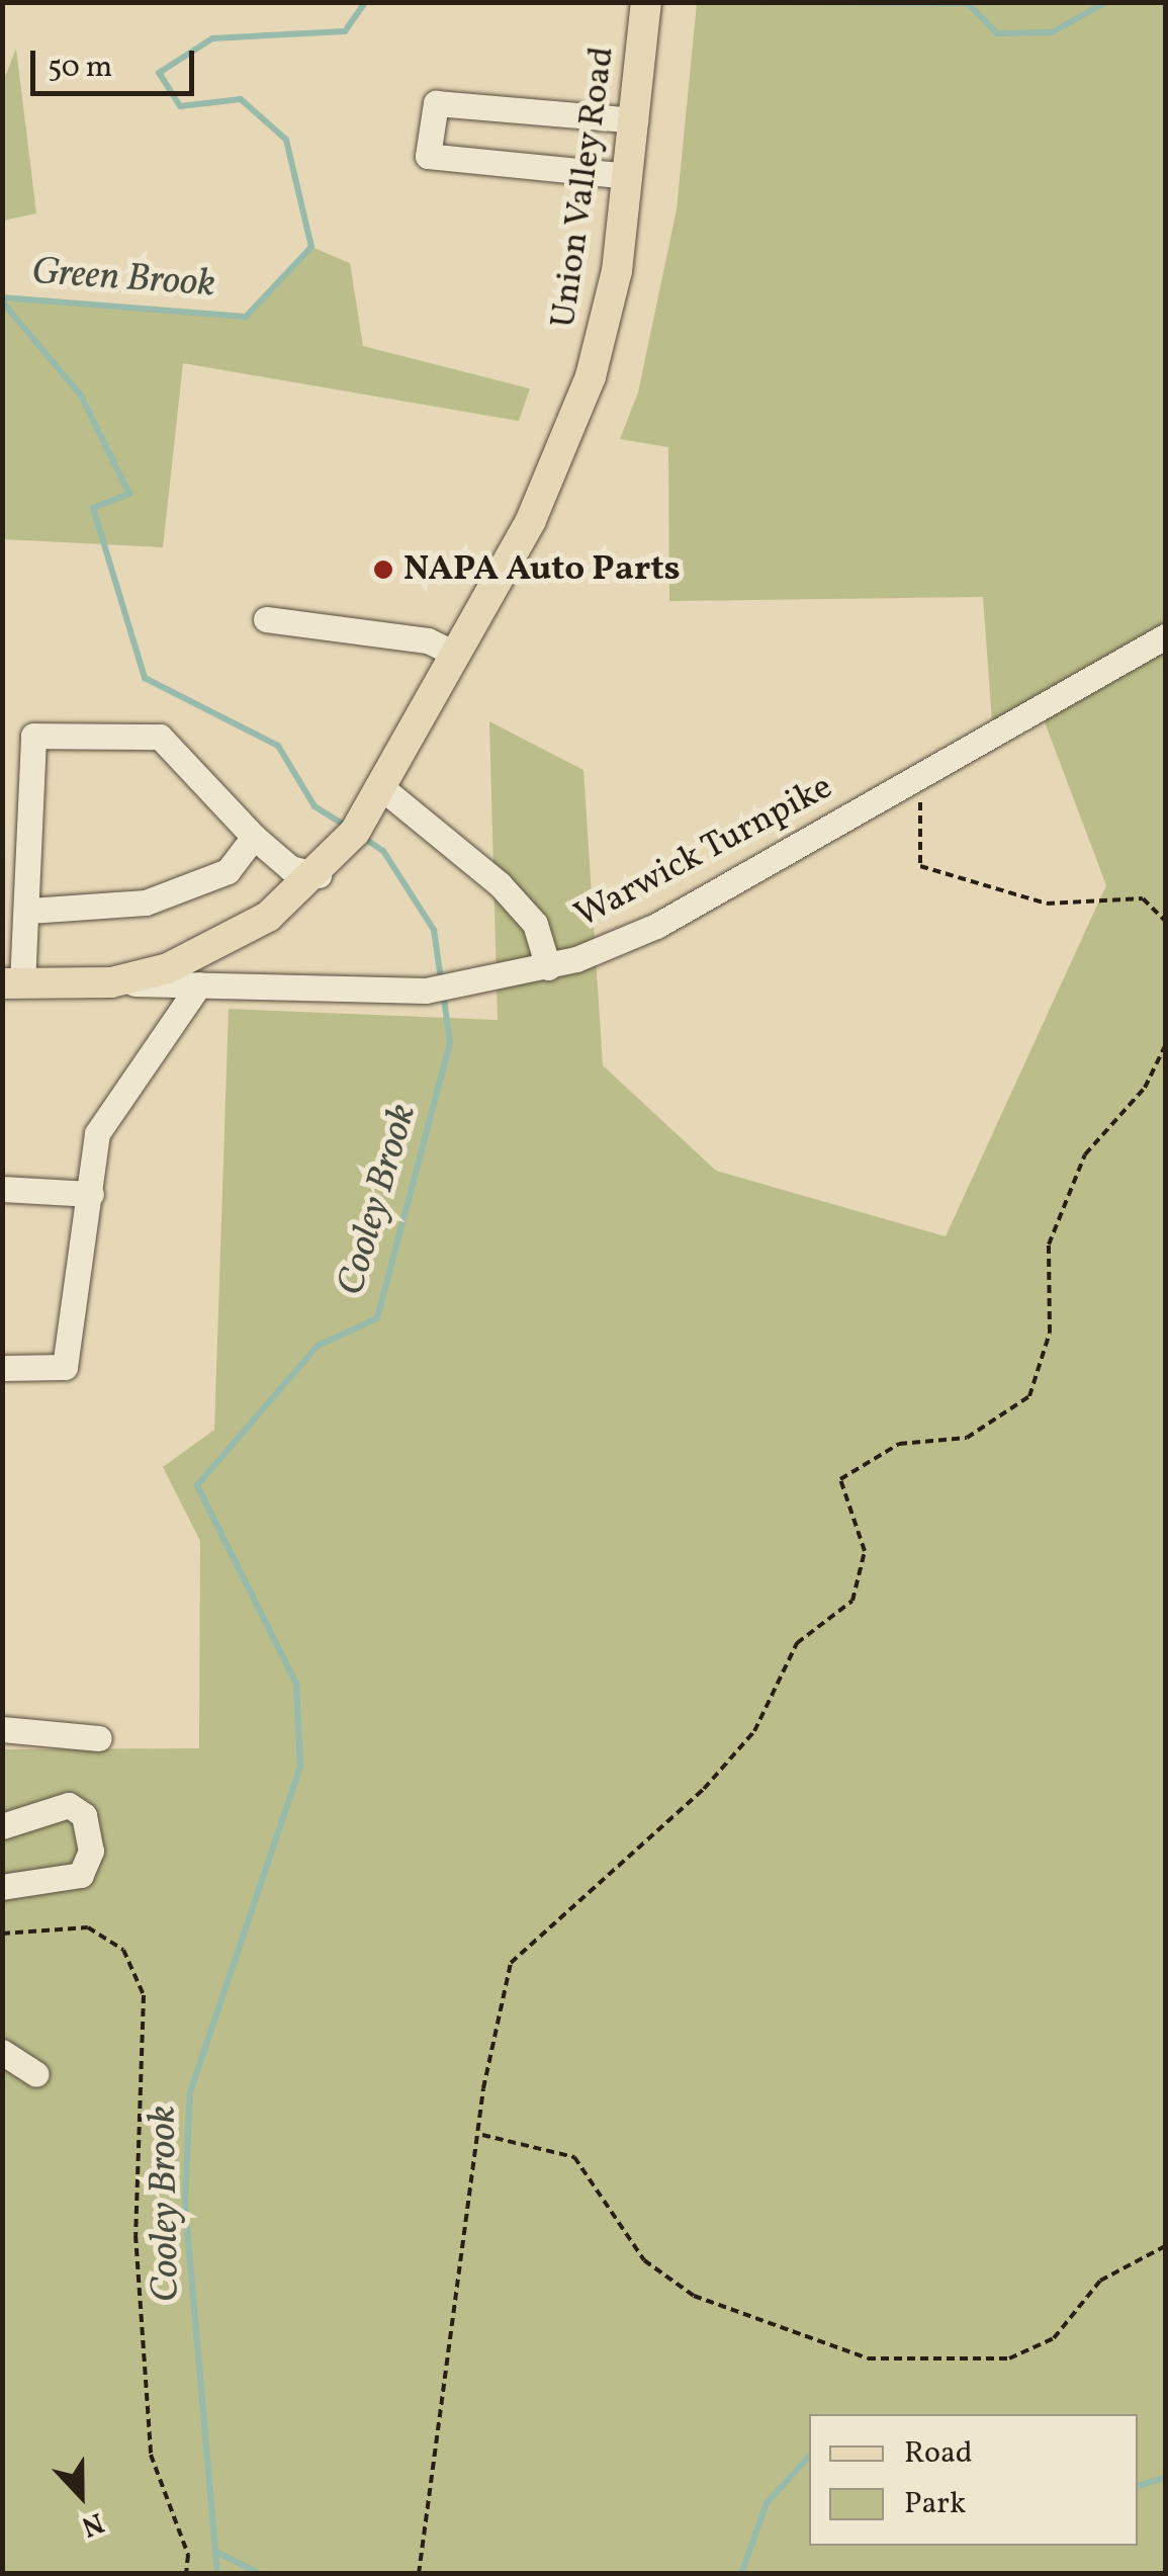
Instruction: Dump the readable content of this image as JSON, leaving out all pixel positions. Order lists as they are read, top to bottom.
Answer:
{
  "streets": {
    "main road": ["Union Valley Road"],
    "street": ["Warwick Turnpike"]
  },
  "crossings": [
    ["Union Valley Road", "Warwick Turnpike"]
  ],
  "water": ["Green Brook", "Cooley Brook"],
  "places": ["NAPA Auto Parts"],
  "legend": ["Road", "Park"],
  "scale_bar": "50 m",
  "north": "bottom"
}
